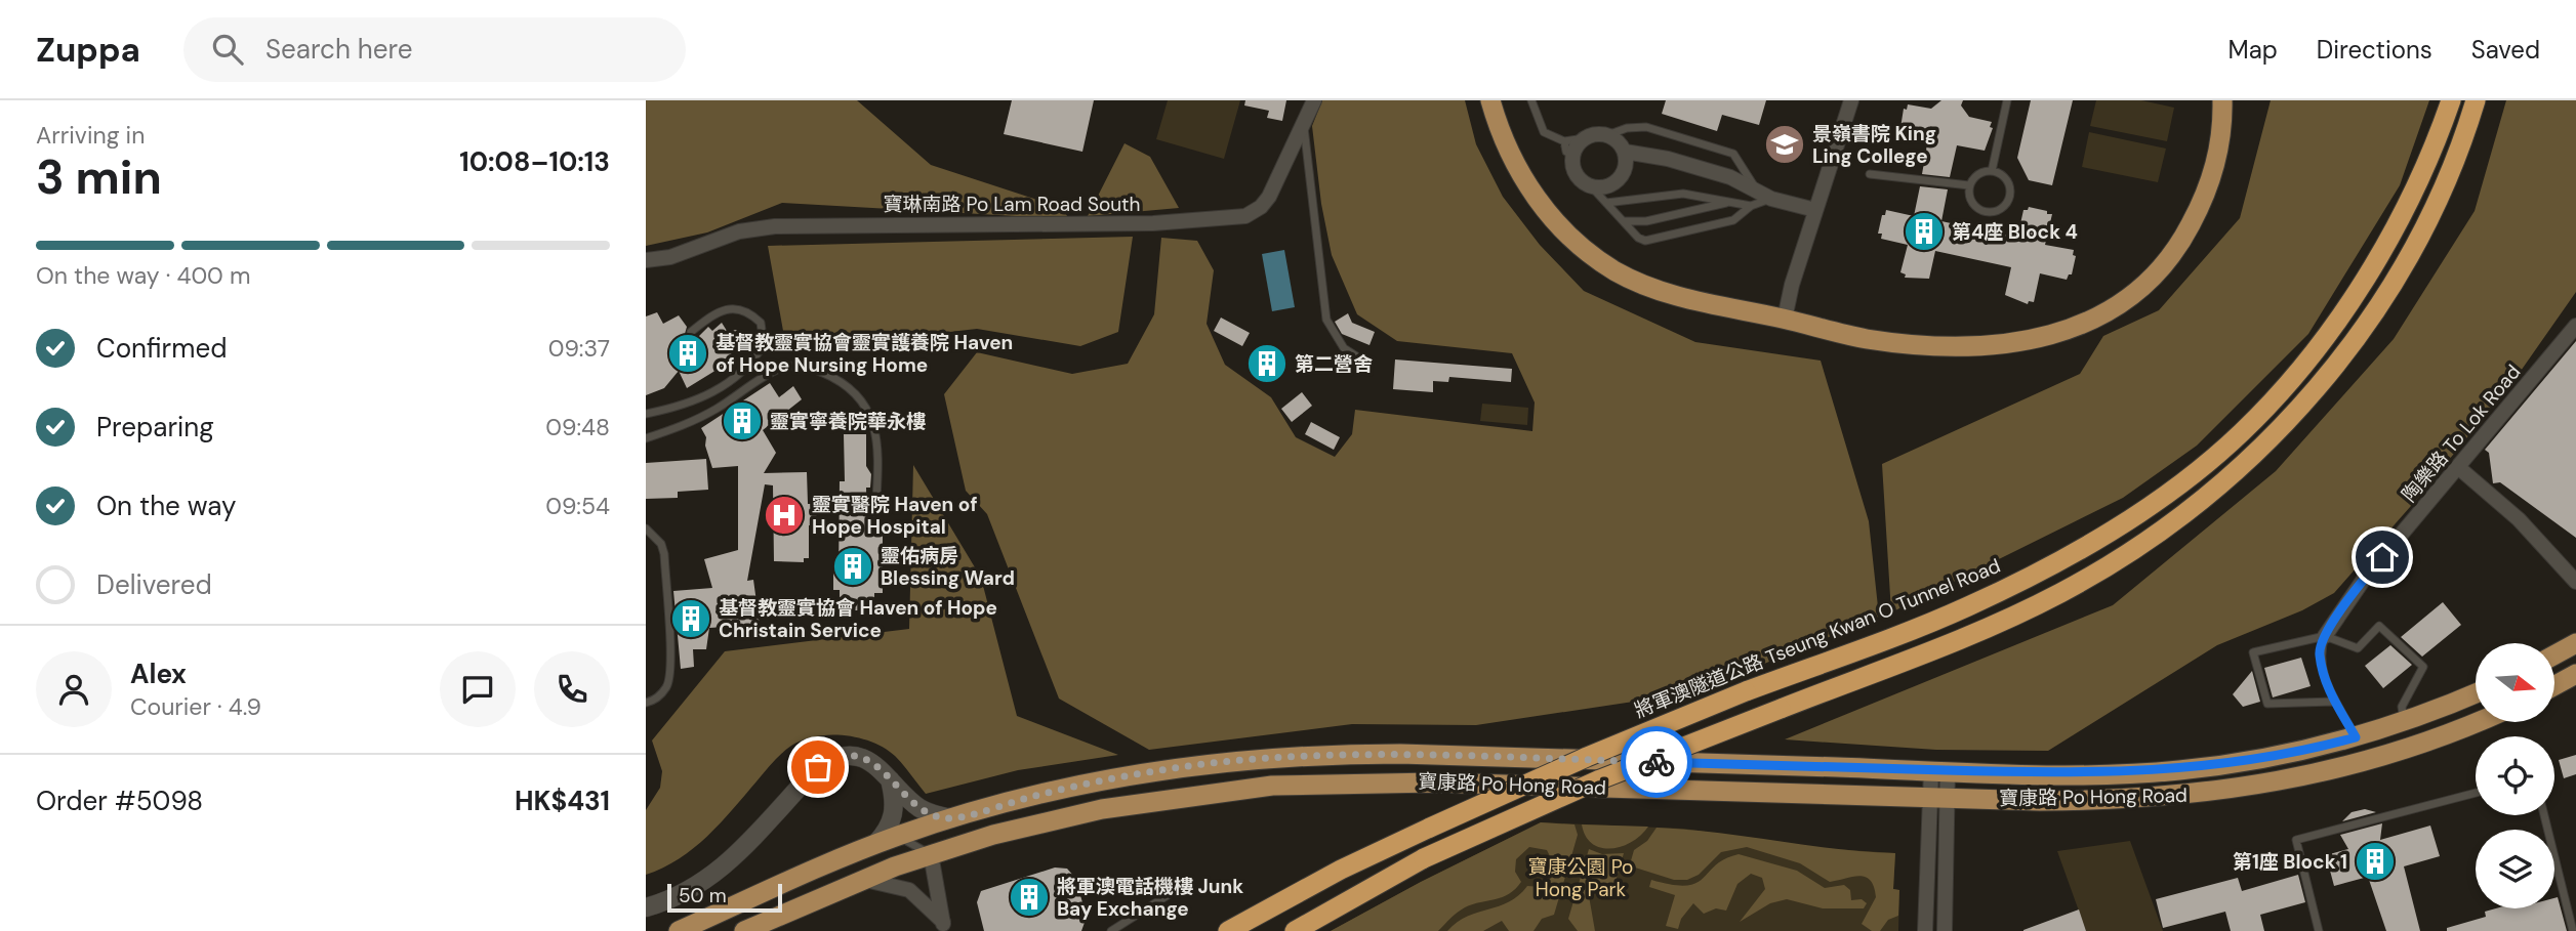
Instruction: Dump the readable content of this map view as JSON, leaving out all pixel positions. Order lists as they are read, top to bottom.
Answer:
{
  "streets": {
    "highway": ["將軍澳隧道公路 Tseung Kwan O Tunnel Road"],
    "main road": ["寶康路 Po Hong Road"],
    "street": ["寶琳南路 Po Lam Road South", "陶樂路 To Lok Road"]
  },
  "parks": ["寶康公園 Po Hong Park"],
  "places": {
    "school or university": ["景嶺書院 King Ling College"],
    "building": [
      "第4座 Block 4",
      "基督教靈實協會靈實護養院 Haven of Hope Nursing Home",
      "第二營舍",
      "靈實寧養院華永樓",
      "靈佑病房 Blessing Ward",
      "基督教靈實協會 Haven of Hope Christain Service",
      "第1座 Block 1",
      "將軍澳電話機樓 Junk Bay Exchange"
    ],
    "hospital": ["靈實醫院 Haven of Hope Hospital"]
  },
  "scale_bar": "50 m",
  "north": "right",
  "page": {
    "header": "Zuppa",
    "search": "Search here",
    "nav": ["Map", "Directions", "Saved"],
    "heading": ["3 min", "Arriving in", "10:08–10:13"],
    "panel": [
      "Alex",
      "Courier · 4.9",
      "Order #5098",
      "HK$431"
    ],
    "bar": "On the way · 400 m",
    "list": [
      ["Confirmed", "09:37"],
      ["Preparing", "09:48"],
      ["On the way", "09:54"],
      "Delivered"
    ],
    "scale": "50 m"
  }
}
